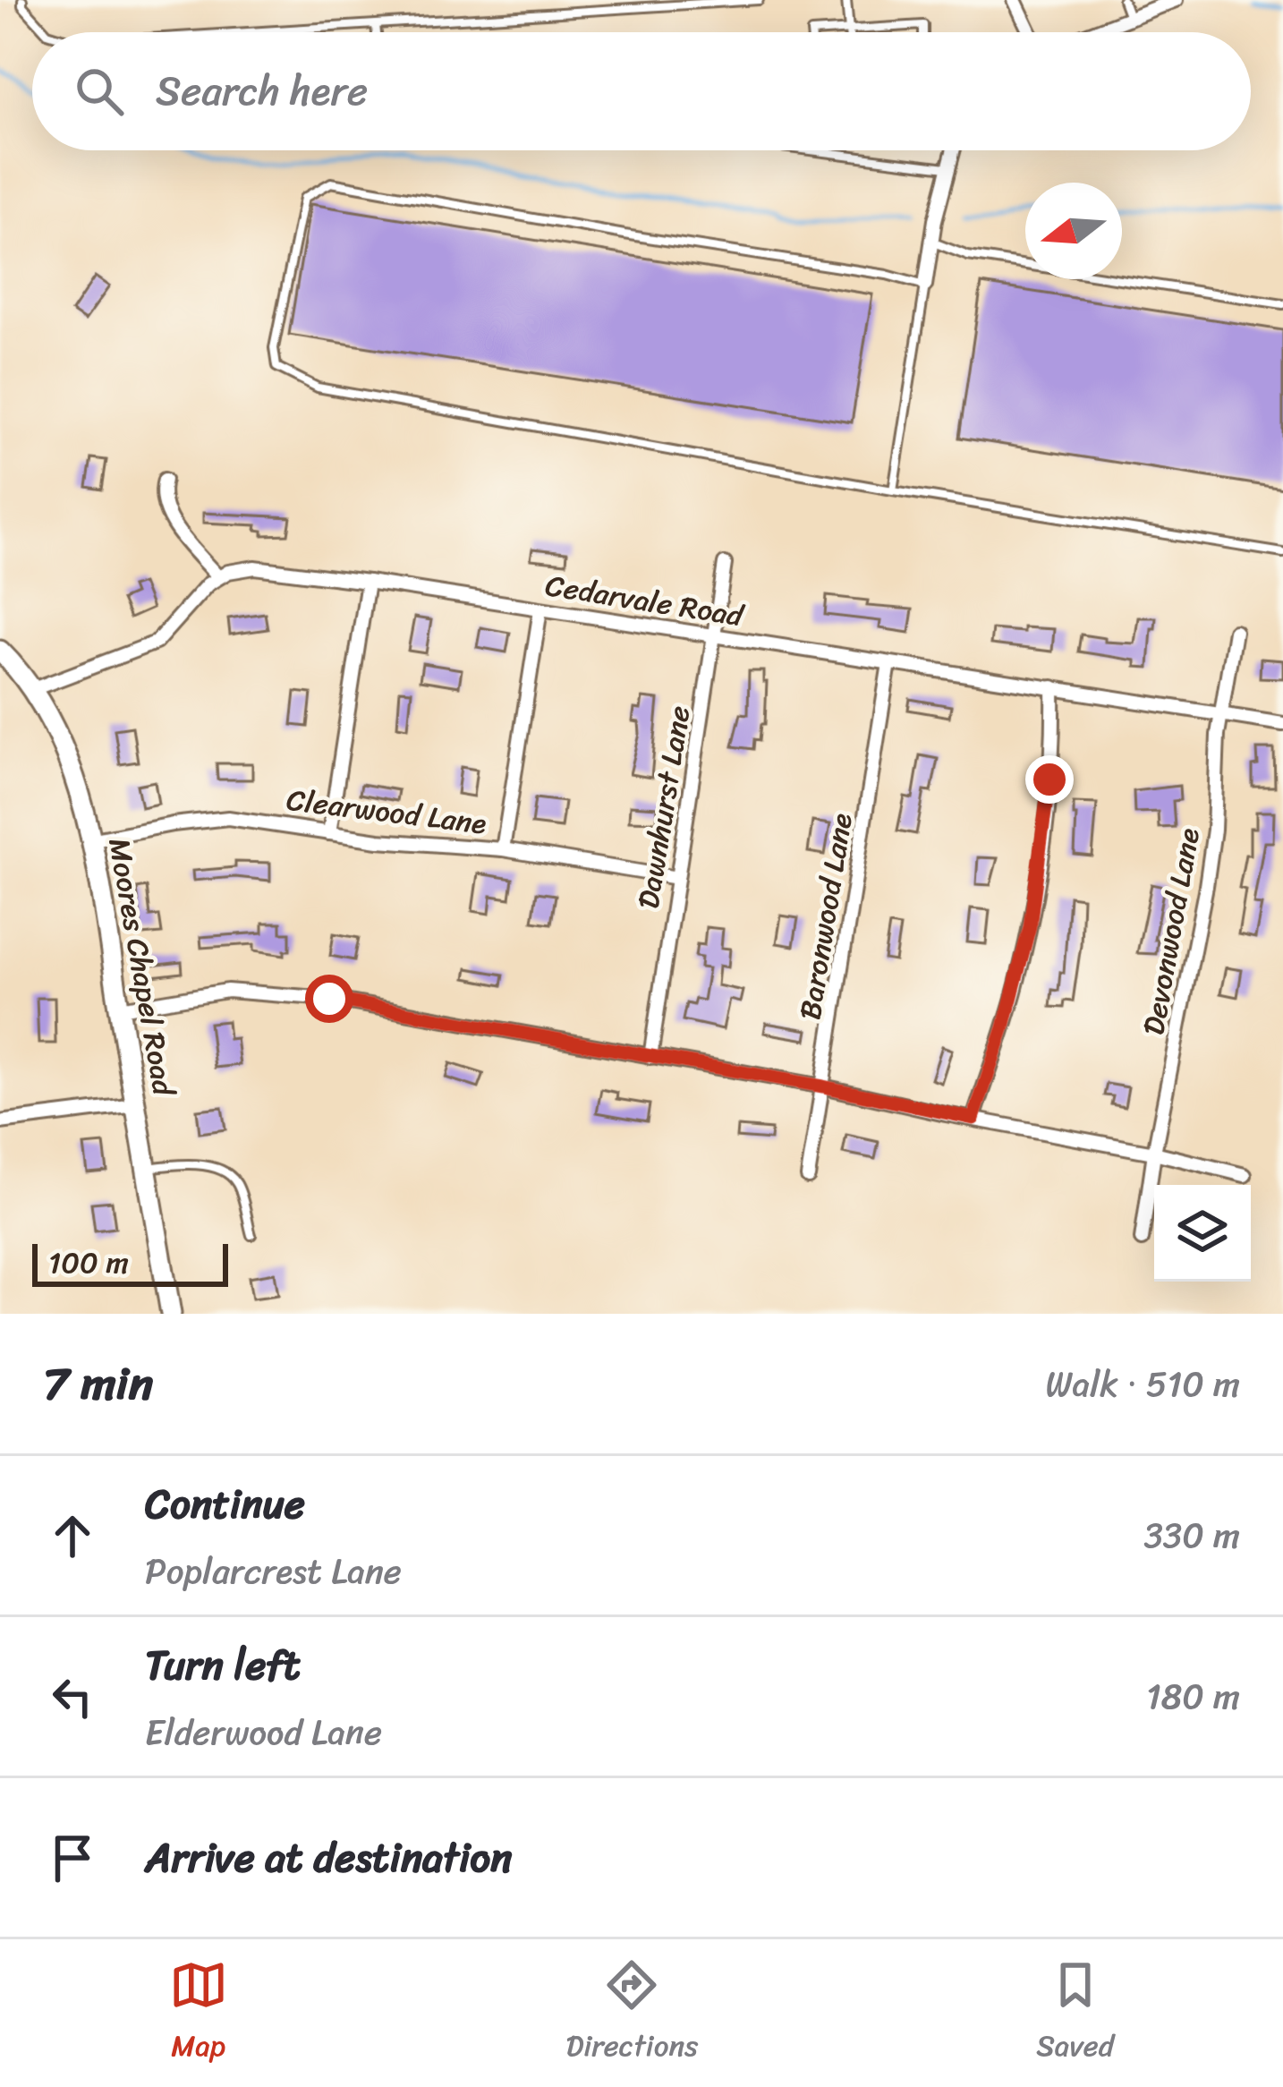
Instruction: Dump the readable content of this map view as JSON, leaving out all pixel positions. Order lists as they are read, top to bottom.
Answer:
{
  "streets": {
    "main road": ["Moores Chapel Road"],
    "street": [
      "Cedarvale Road",
      "Dawnhurst Lane",
      "Clearwood Lane",
      "Baronwood Lane",
      "Devonwood Lane"
    ]
  },
  "crossings": [
    ["Cedarvale Road", "Dawnhurst Lane"],
    ["Cedarvale Road", "Baronwood Lane"],
    ["Cedarvale Road", "Devonwood Lane"],
    ["Dawnhurst Lane", "Clearwood Lane"],
    ["Clearwood Lane", "Moores Chapel Road"]
  ],
  "scale_bar": "100 m",
  "north": "left",
  "page": {
    "search": "Search here",
    "scale": "100 m",
    "heading": ["7 min", "Walk · 510 m"],
    "list": [
      ["Continue", "Poplarcrest Lane", "330 m"],
      ["Turn left", "Elderwood Lane", "180 m"],
      "Arrive at destination"
    ],
    "nav": ["Map", "Directions", "Saved"]
  }
}
